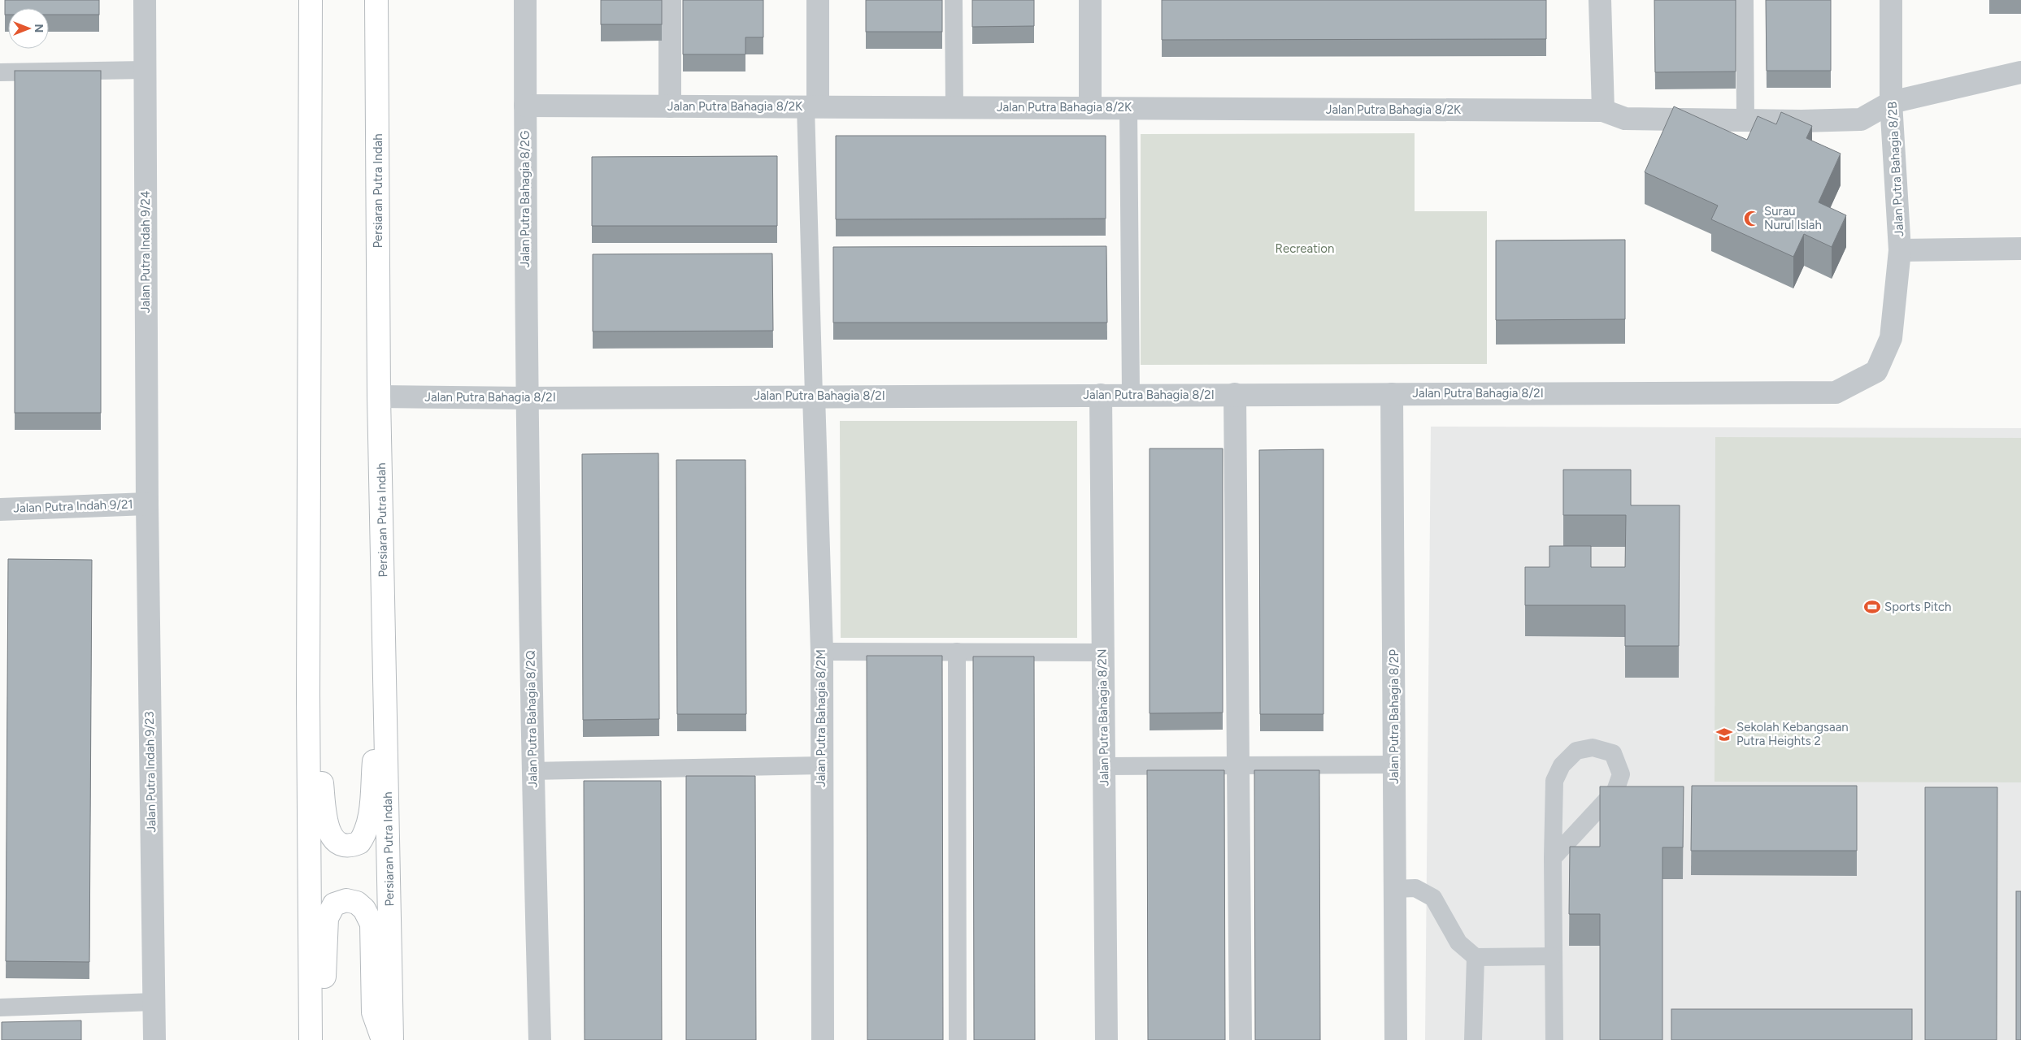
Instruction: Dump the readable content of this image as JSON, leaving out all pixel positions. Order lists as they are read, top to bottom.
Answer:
{
  "streets": {
    "main road": ["Persiaran Putra Indah"],
    "street": [
      "Jalan Putra Bahagia 8/2K",
      "Jalan Putra Bahagia 8/2B",
      "Jalan Putra Bahagia 8/2G",
      "Jalan Putra Indah 9/24",
      "Jalan Putra Bahagia 8/2I",
      "Jalan Putra Indah 9/21",
      "Jalan Putra Bahagia 8/2P",
      "Jalan Putra Bahagia 8/2N",
      "Jalan Putra Bahagia 8/2M",
      "Jalan Putra Bahagia 8/2Q",
      "Jalan Putra Indah 9/23"
    ]
  },
  "crossings": [
    ["Jalan Putra Bahagia 8/2K", "Jalan Putra Bahagia 8/2B"],
    ["Jalan Putra Bahagia 8/2K", "Jalan Putra Bahagia 8/2G"],
    ["Jalan Putra Bahagia 8/2B", "Jalan Putra Bahagia 8/2I"],
    ["Persiaran Putra Indah", "Jalan Putra Bahagia 8/2I"],
    ["Jalan Putra Bahagia 8/2G", "Jalan Putra Bahagia 8/2I"],
    ["Jalan Putra Bahagia 8/2G", "Jalan Putra Bahagia 8/2Q"],
    ["Jalan Putra Indah 9/24", "Jalan Putra Indah 9/21"],
    ["Jalan Putra Indah 9/24", "Jalan Putra Indah 9/23"],
    ["Jalan Putra Bahagia 8/2I", "Jalan Putra Bahagia 8/2P"],
    ["Jalan Putra Bahagia 8/2I", "Jalan Putra Bahagia 8/2N"],
    ["Jalan Putra Bahagia 8/2I", "Jalan Putra Bahagia 8/2M"],
    ["Jalan Putra Bahagia 8/2I", "Jalan Putra Bahagia 8/2Q"],
    ["Jalan Putra Indah 9/21", "Jalan Putra Indah 9/23"]
  ],
  "parks": ["Recreation"],
  "places": {
    "mosque": ["Surau Nurul Islah"],
    "sports": ["Sports Pitch"],
    "school or university": ["Sekolah Kebangsaan Putra Heights 2"]
  },
  "north": "right"
}
